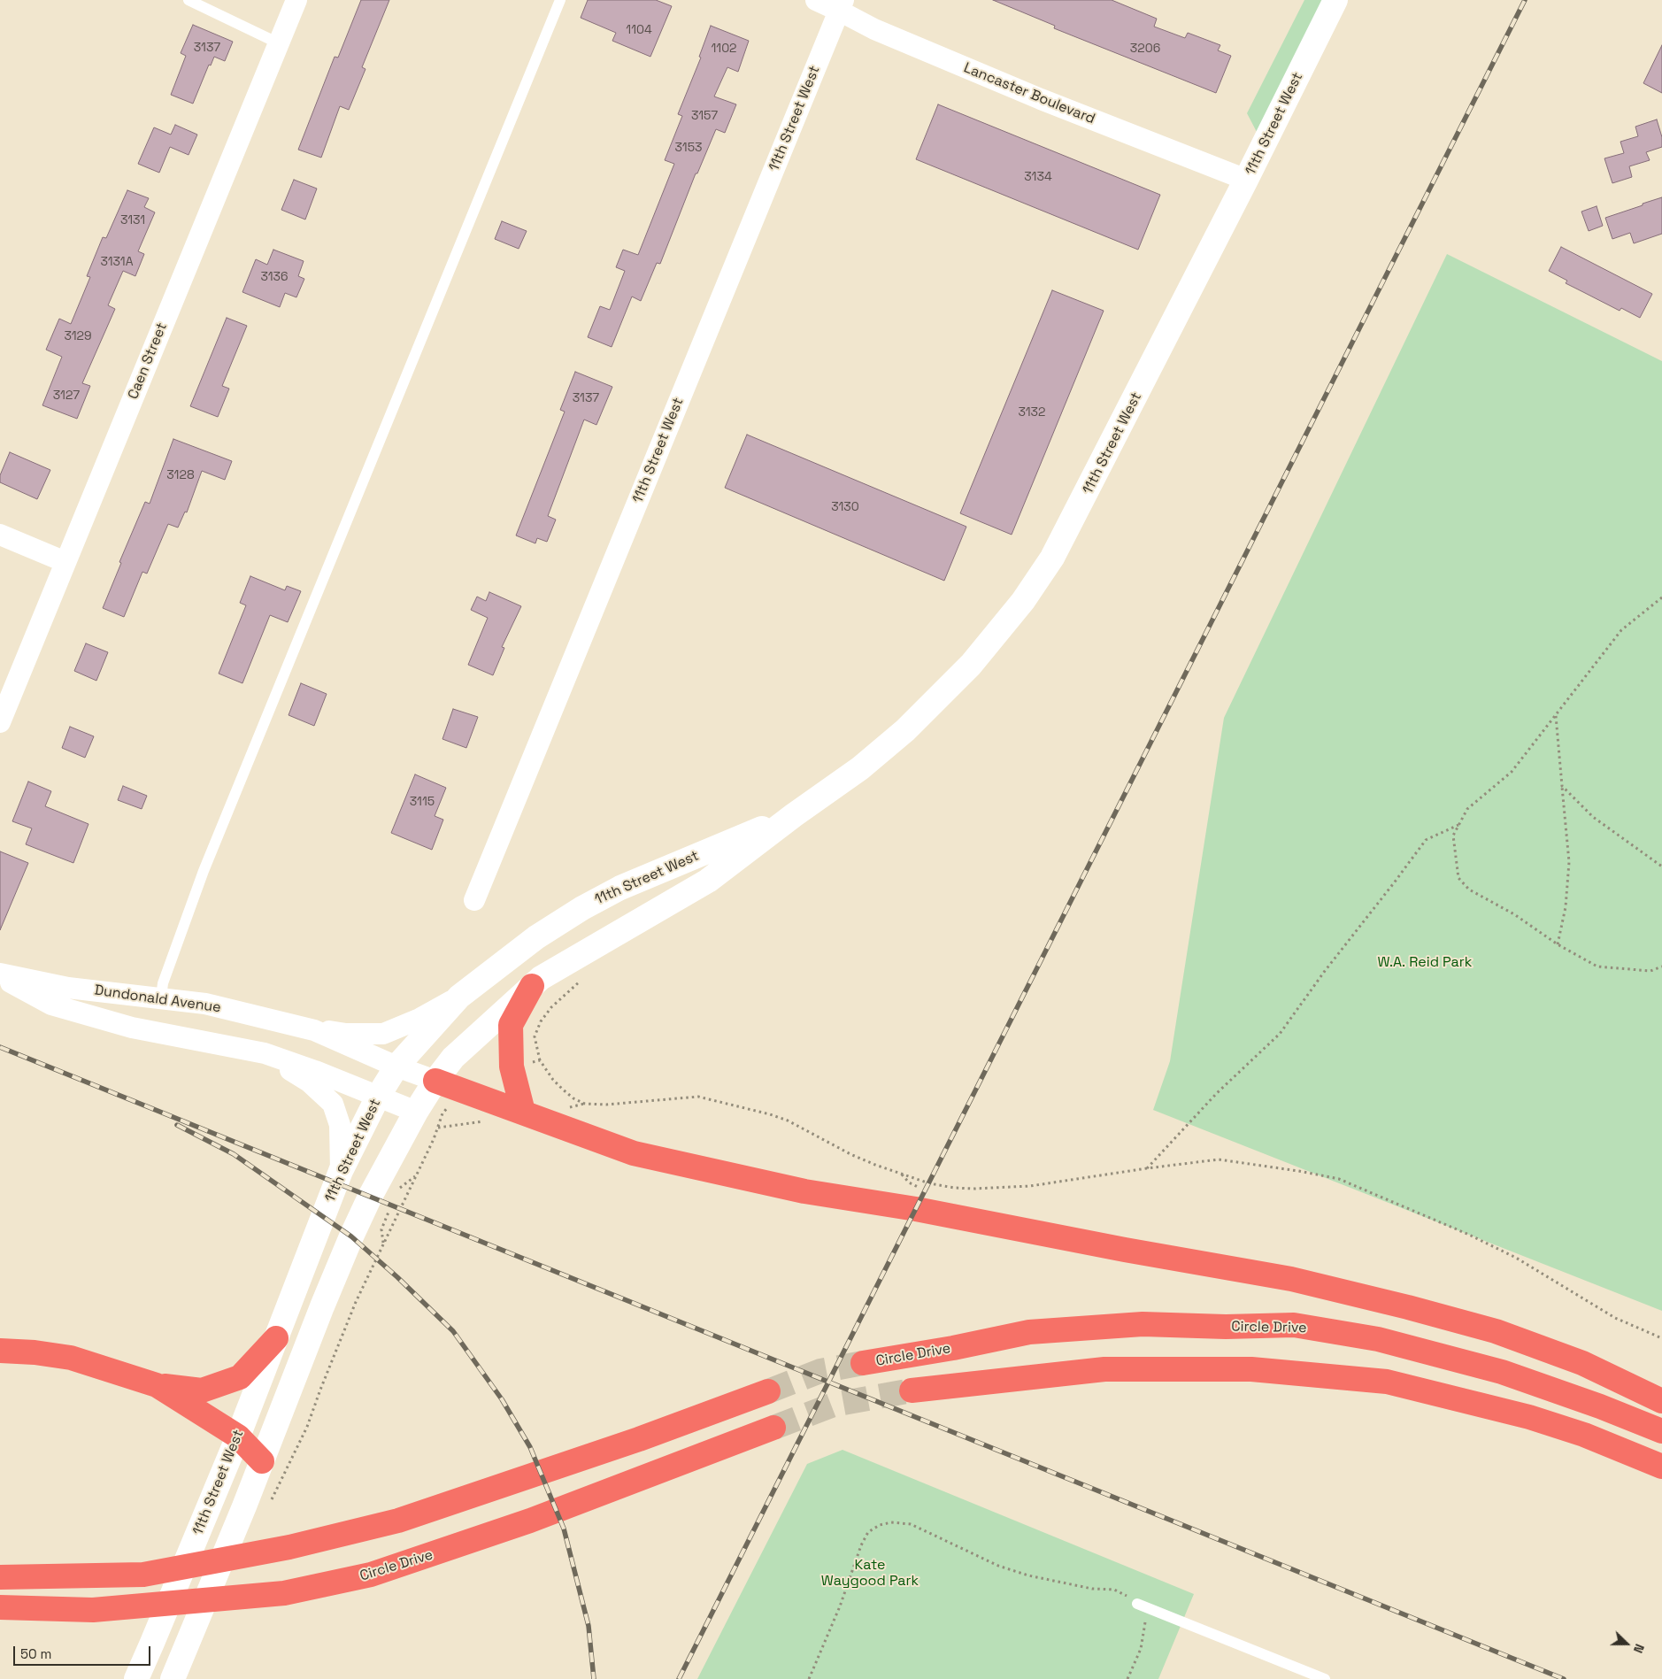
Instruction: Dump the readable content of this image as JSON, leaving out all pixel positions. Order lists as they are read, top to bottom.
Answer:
{
  "streets": {
    "highway": ["Circle Drive"],
    "main road": ["11th Street West"],
    "street": ["Lancaster Boulevard", "Caen Street", "Dundonald Avenue"]
  },
  "crossings": [
    ["Lancaster Boulevard", "11th Street West"],
    ["11th Street West", "Dundonald Avenue"]
  ],
  "parks": ["W.A. Reid Park", "Kate Waygood Park"],
  "house_numbers": [
    "1104",
    "3137",
    "1102",
    "3206",
    "3157",
    "3153",
    "3134",
    "3131",
    "3131A",
    "3136",
    "3129",
    "3127",
    "3137",
    "3132",
    "3128",
    "3130",
    "3115"
  ],
  "scale_bar": "50 m",
  "north": "right"
}
